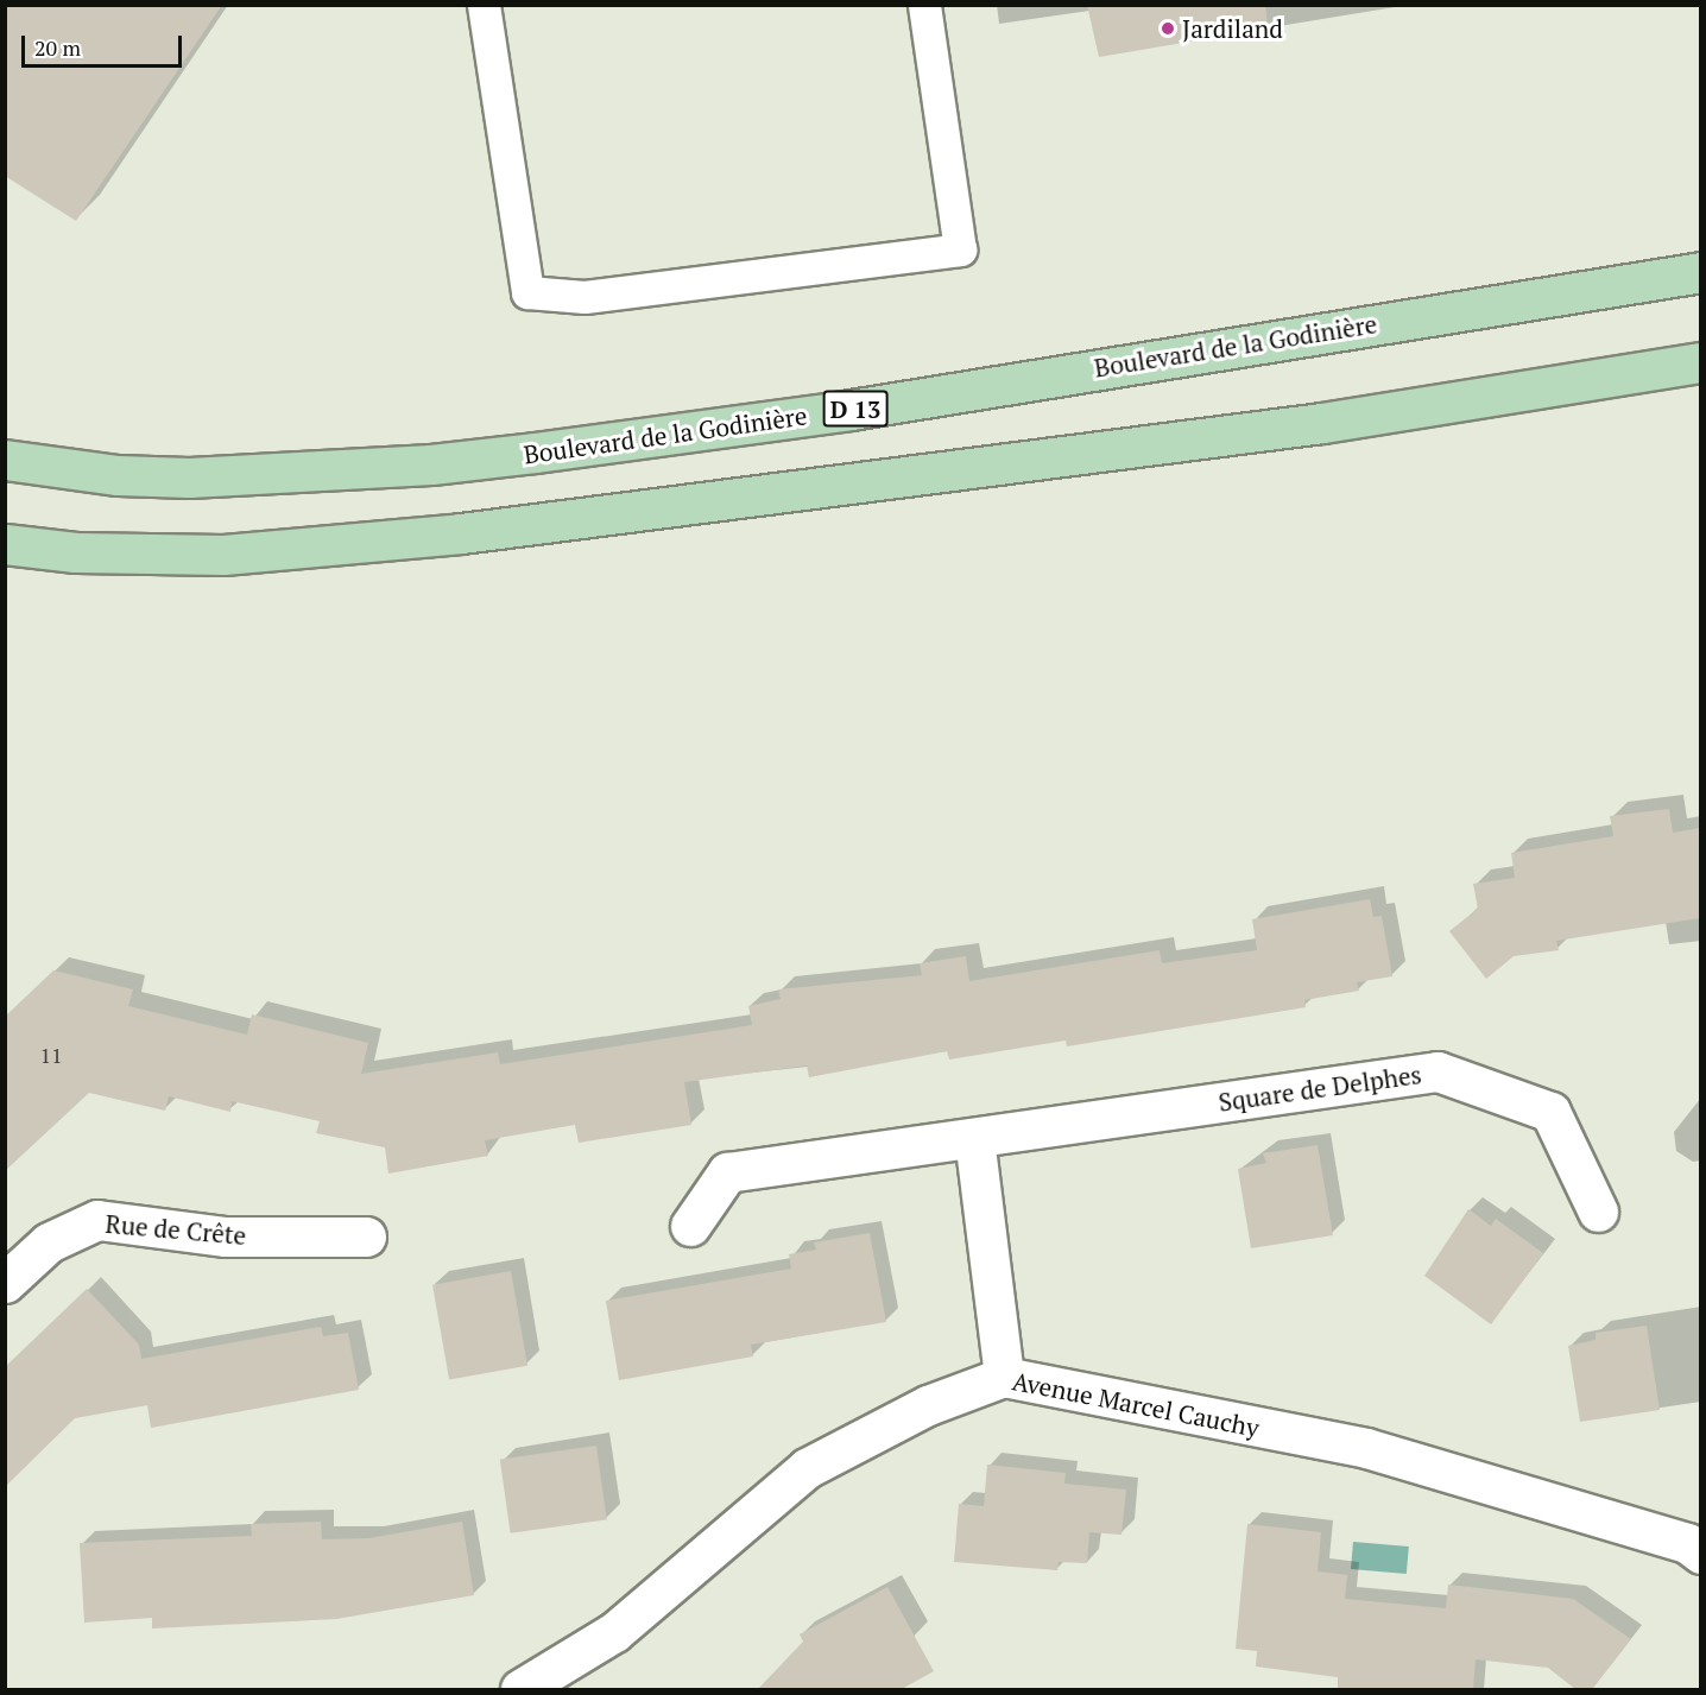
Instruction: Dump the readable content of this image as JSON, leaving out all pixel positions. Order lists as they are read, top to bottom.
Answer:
{
  "streets": {
    "main road": ["Boulevard de la Godinière", "D 13"],
    "street": ["Square de Delphes", "Rue de Crête", "Avenue Marcel Cauchy"]
  },
  "places": ["Jardiland"],
  "house_numbers": ["11"],
  "scale_bar": "20 m"
}
